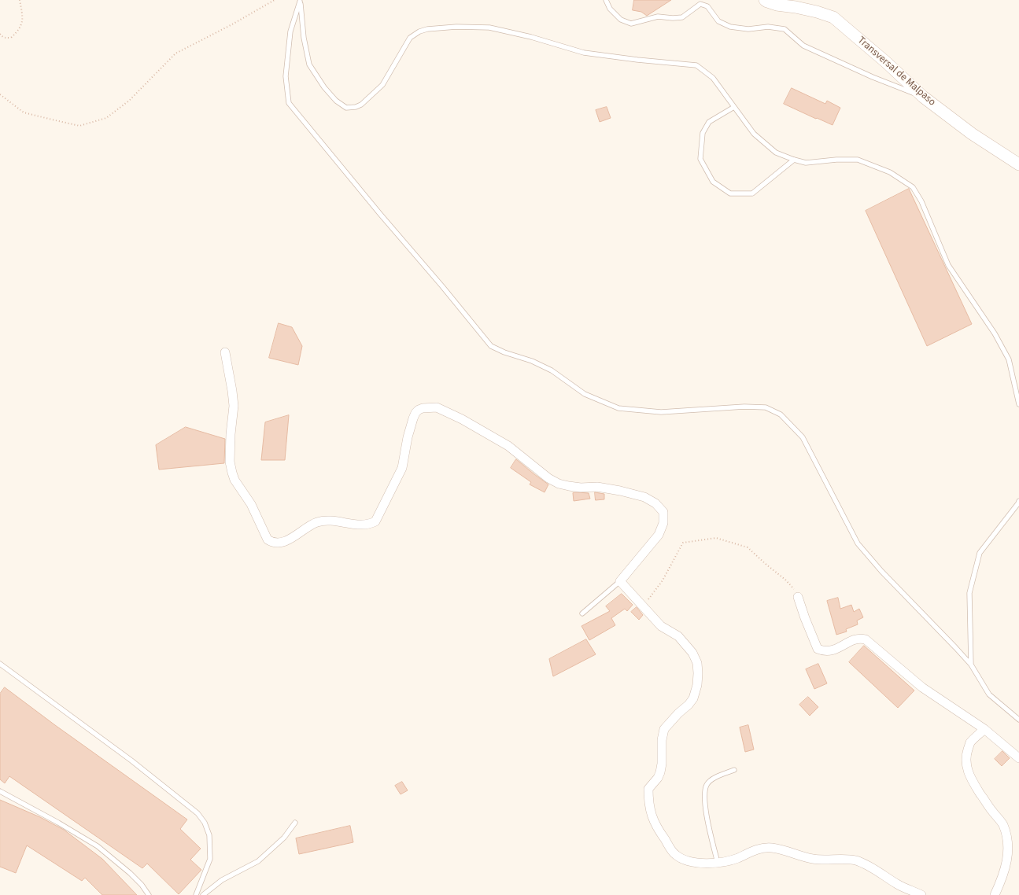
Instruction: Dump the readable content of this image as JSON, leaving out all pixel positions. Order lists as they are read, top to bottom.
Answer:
{
  "streets": {
    "main road": ["Transversal de Malpaso"]
  }
}
